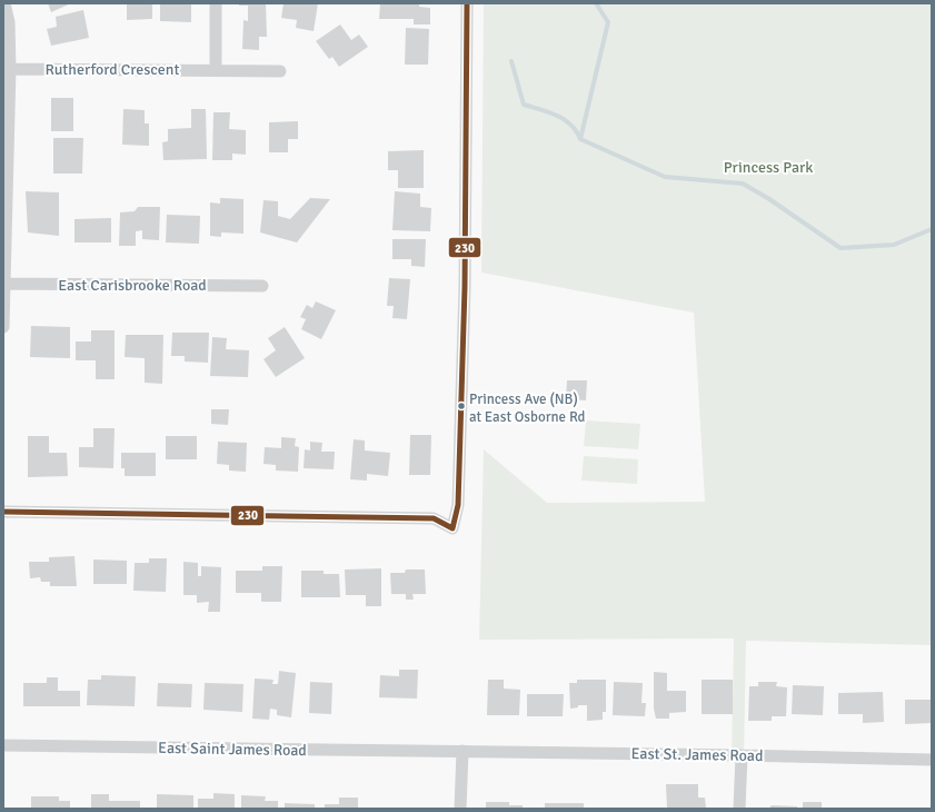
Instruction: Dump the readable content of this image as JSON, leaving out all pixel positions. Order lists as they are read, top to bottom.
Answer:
{
  "streets": {
    "street": [
      "Rutherford Crescent",
      "East Carisbrooke Road",
      "East Saint James Road",
      "East St. James Road"
    ]
  },
  "crossings": [
    ["East Saint James Road", "East St. James Road"]
  ],
  "parks": ["Princess Park"],
  "places": ["Princess Ave (NB) at East Osborne Rd"],
  "lines": ["transit line 230"]
}
